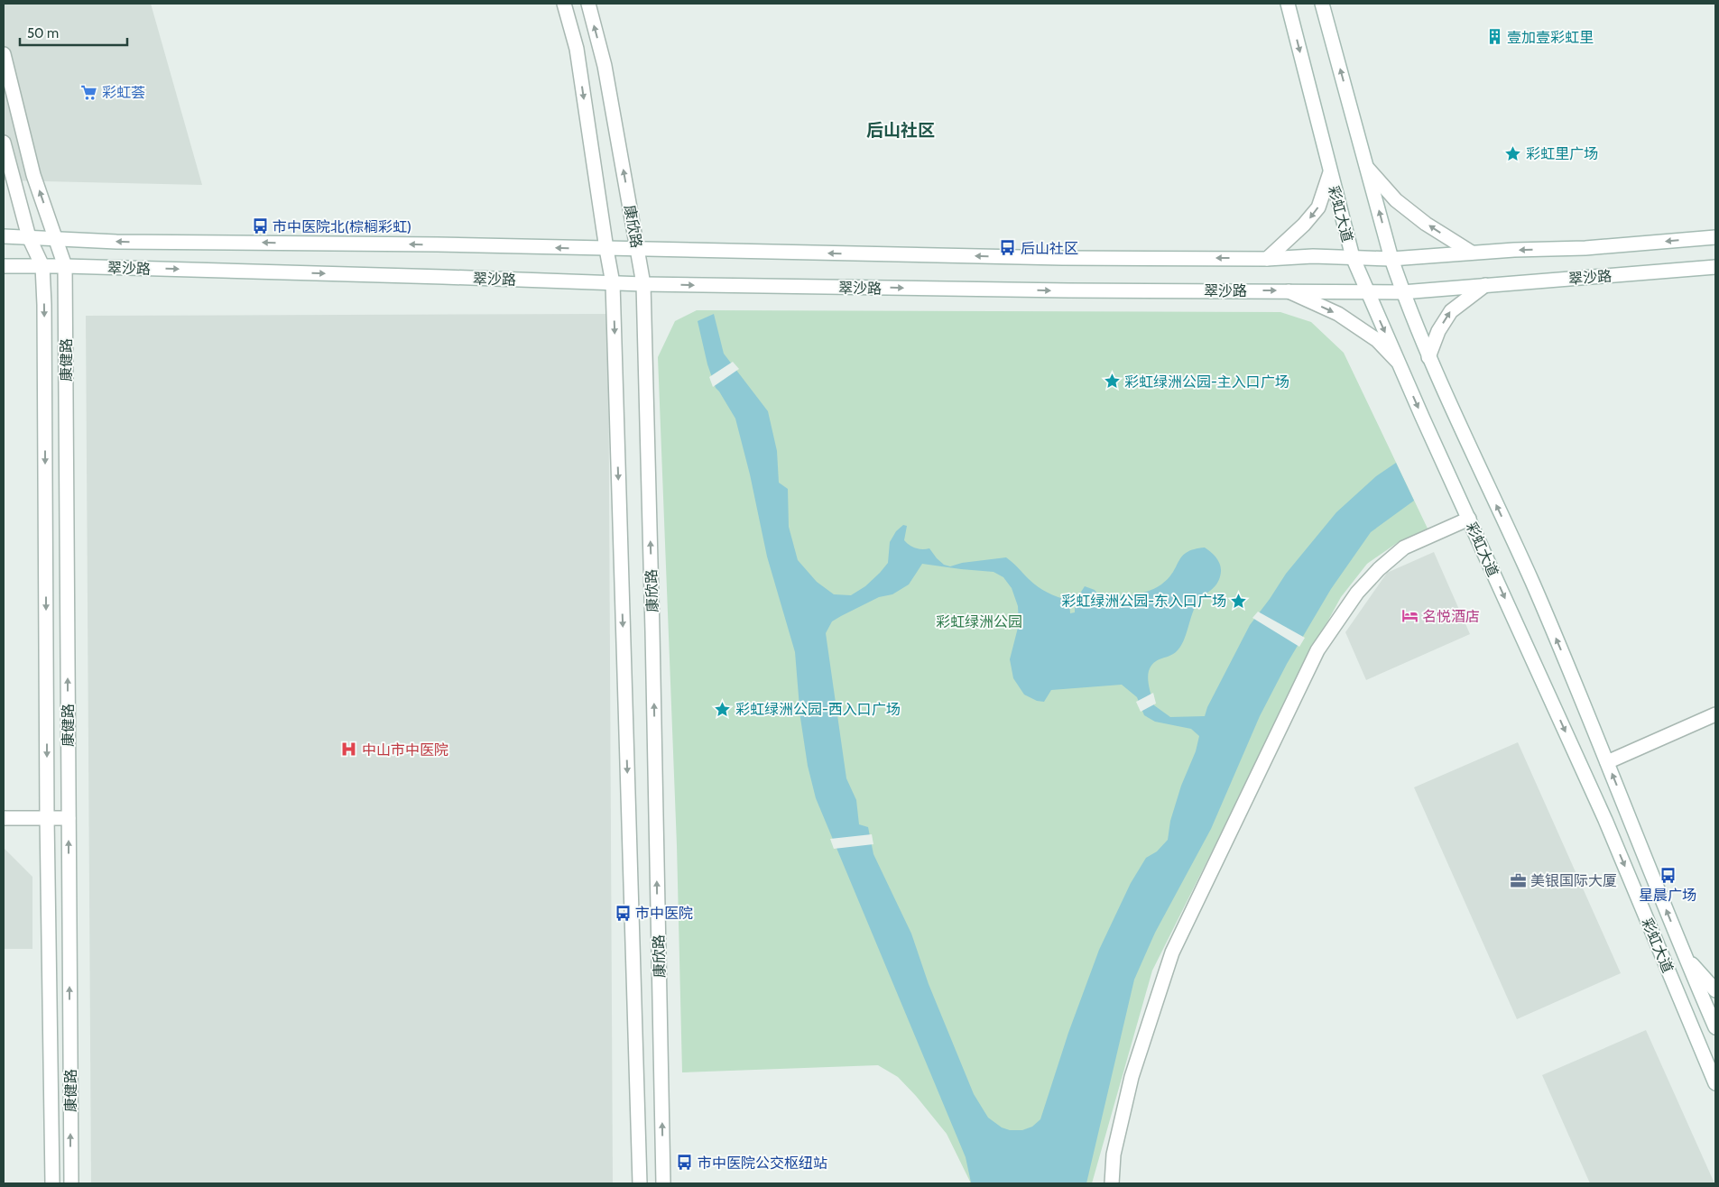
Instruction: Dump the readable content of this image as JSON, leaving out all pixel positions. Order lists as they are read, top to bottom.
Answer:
{
  "streets": {
    "street": [
      "彩虹大道",
      "康欣路",
      "翠沙路",
      "康健路"
    ]
  },
  "crossings": [
    ["彩虹大道", "翠沙路"],
    ["康欣路", "翠沙路"],
    ["翠沙路", "康健路"]
  ],
  "districts": ["后山社区"],
  "parks": ["彩虹绿洲公园"],
  "places": {
    "building": ["壹加壹彩虹里"],
    "supermarket": ["彩虹荟"],
    "place": [
      "彩虹里广场",
      "彩虹绿洲公园-主入口广场",
      "彩虹绿洲公园-东入口广场",
      "彩虹绿洲公园-西入口广场"
    ],
    "bus stop": [
      "市中医院北(棕榈彩虹)",
      "后山社区",
      "星晨广场",
      "市中医院",
      "市中医院公交枢纽站"
    ],
    "hotel": ["名悦酒店"],
    "hospital": ["中山市中医院"],
    "office": ["美银国际大厦"]
  },
  "scale_bar": "50 m"
}
